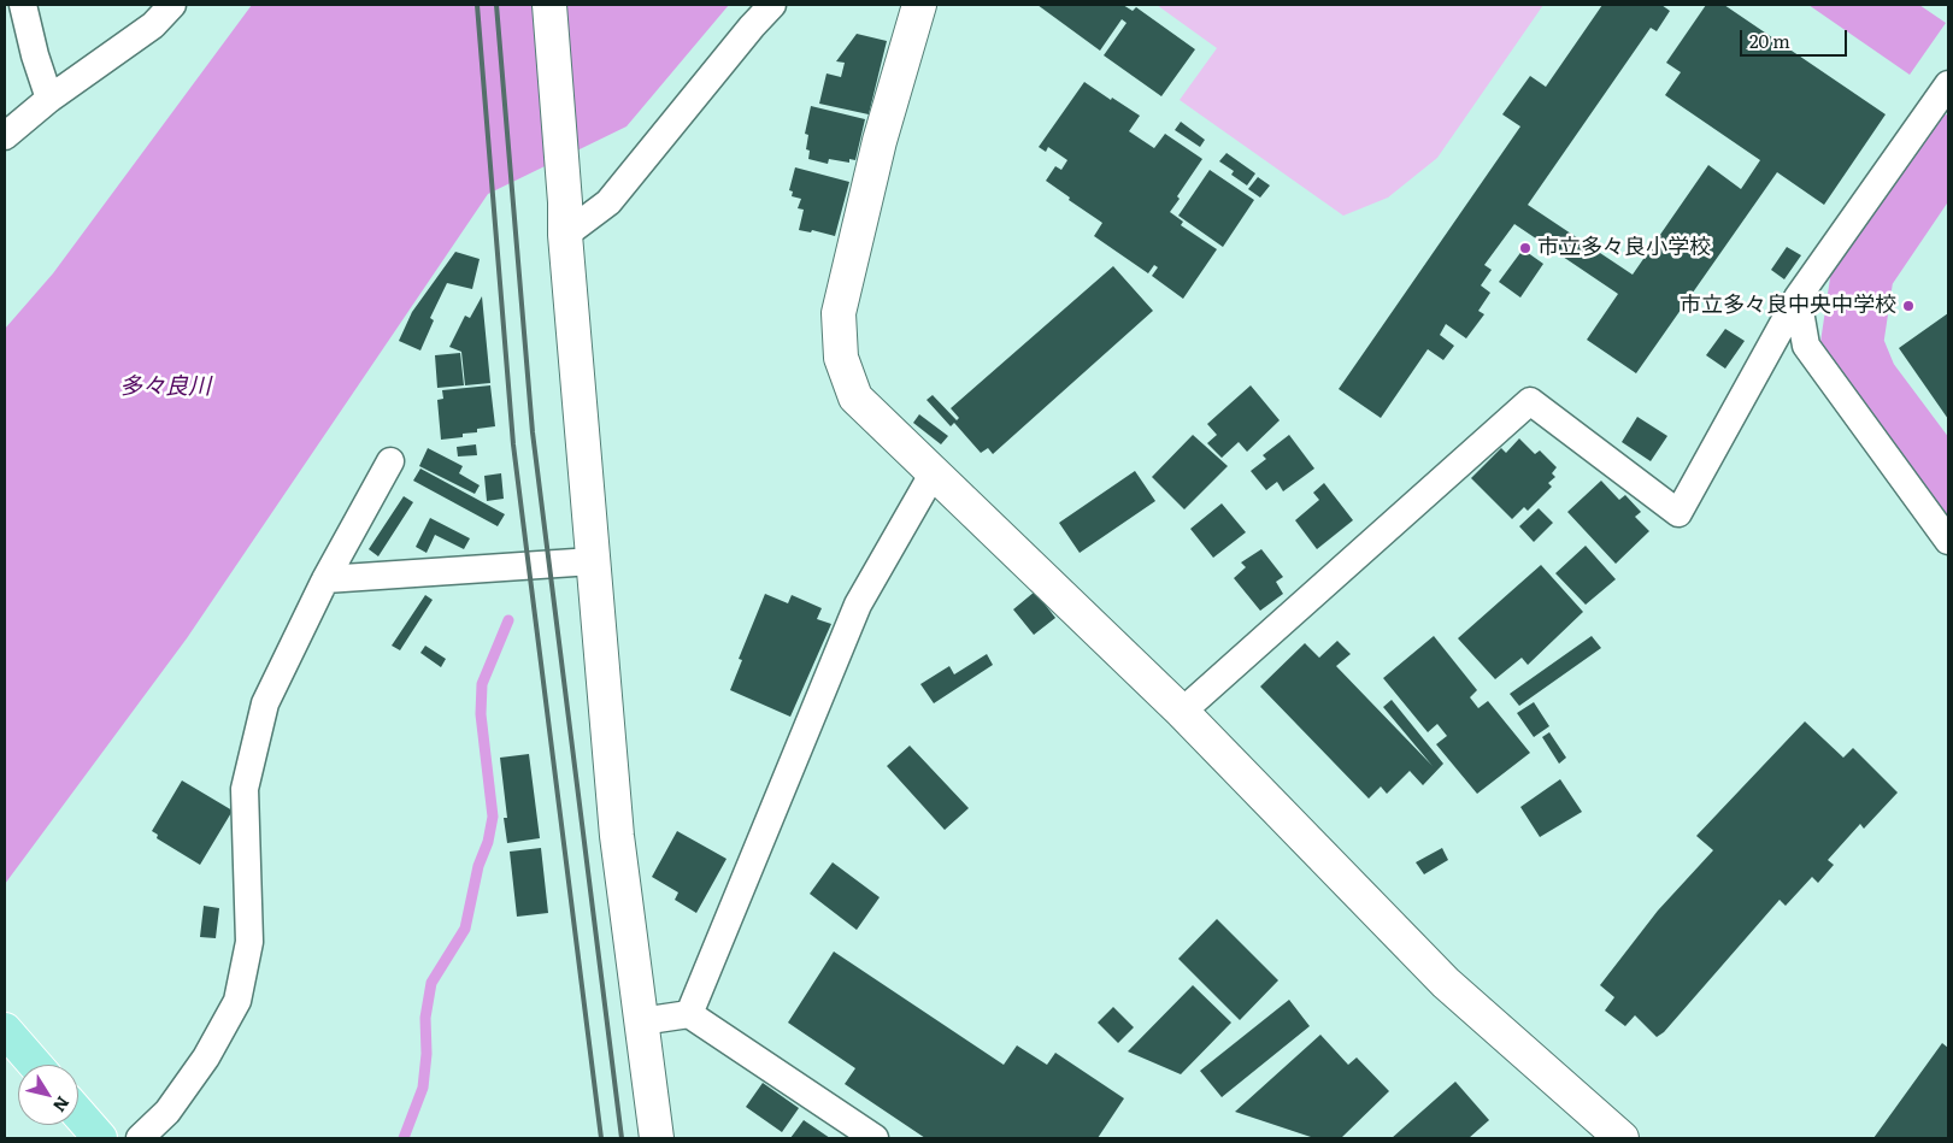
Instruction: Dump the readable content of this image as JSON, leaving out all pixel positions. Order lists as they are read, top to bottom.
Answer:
{
  "water": ["多々良川"],
  "places": ["市立多々良小学校", "市立多々良中央中学校"],
  "scale_bar": "20 m",
  "north": "bottom right"
}
